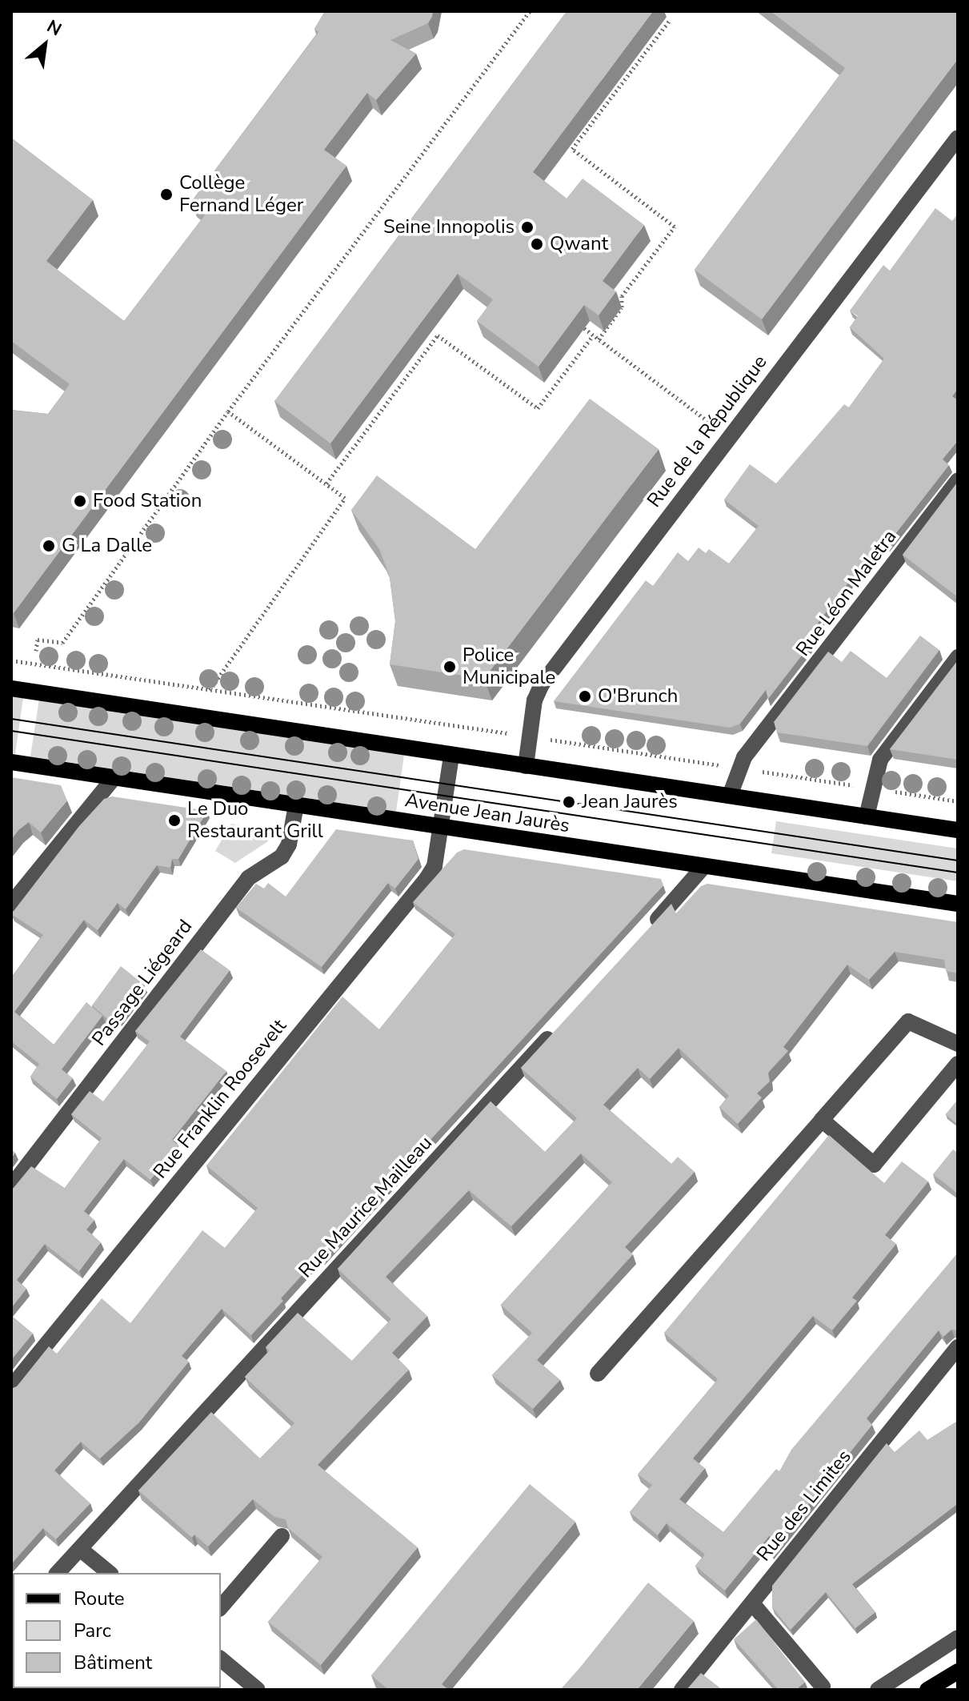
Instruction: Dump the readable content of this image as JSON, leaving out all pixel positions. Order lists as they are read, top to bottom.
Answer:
{
  "streets": {
    "main road": ["Avenue Jean Jaurès"],
    "street": [
      "Rue de la République",
      "Rue Léon Maletra",
      "Passage Liégeard",
      "Rue Franklin Roosevelt",
      "Rue Maurice Mailleau",
      "Rue des Limites"
    ]
  },
  "crossings": [
    ["Avenue Jean Jaurès", "Passage Liégeard"],
    ["Avenue Jean Jaurès", "Rue Franklin Roosevelt"]
  ],
  "places": [
    "Collège Fernand Léger",
    "Seine Innopolis",
    "Qwant",
    "Food Station",
    "G La Dalle",
    "Police Municipale",
    "O'Brunch",
    "Jean Jaurès",
    "Le Duo Restaurant Grill"
  ],
  "legend": ["Route", "Parc", "Bâtiment"],
  "north": "top right"
}
